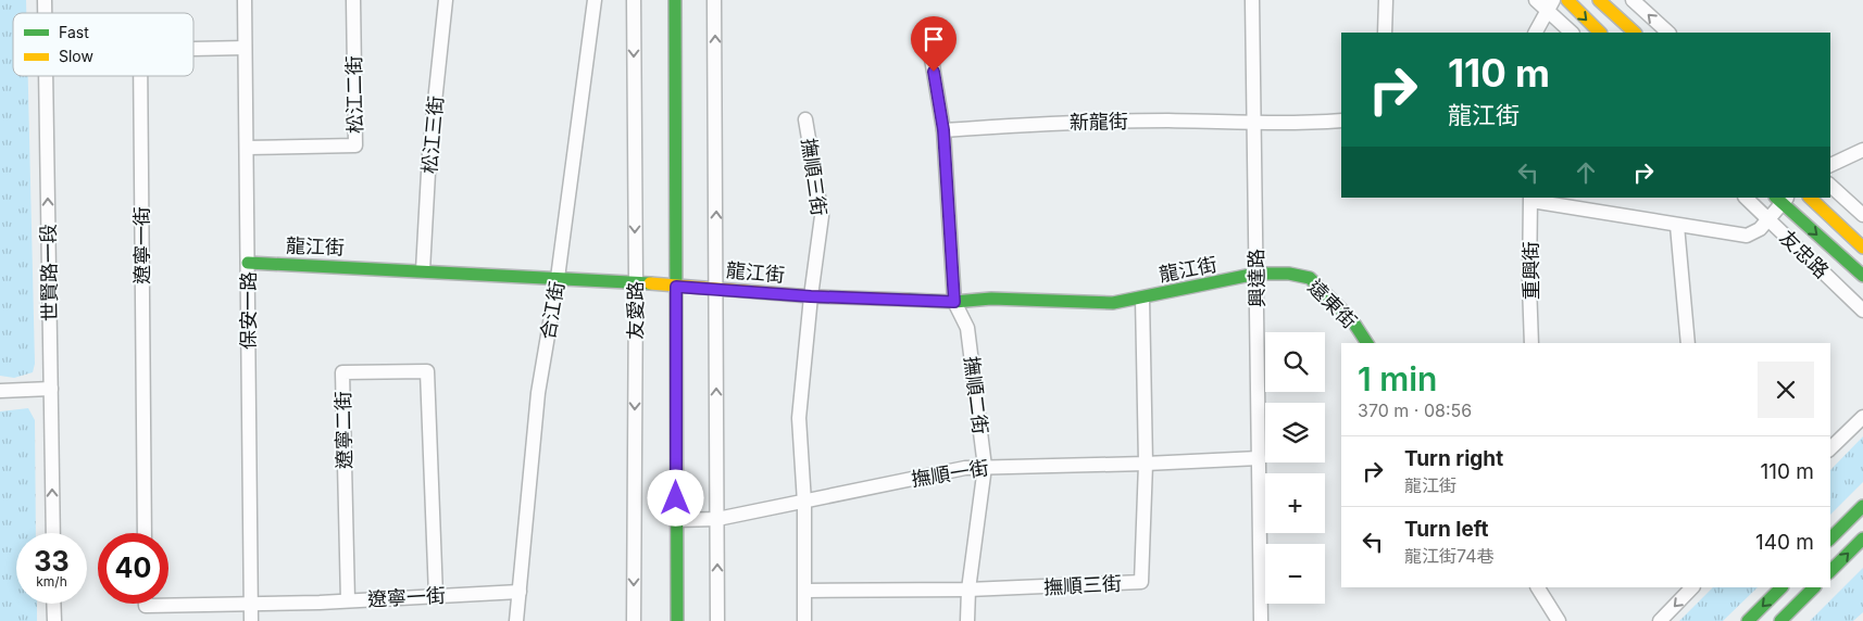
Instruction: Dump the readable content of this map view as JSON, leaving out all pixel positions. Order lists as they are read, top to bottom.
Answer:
{
  "streets": {
    "street": [
      "松江二街",
      "新龍街",
      "松江三街",
      "撫順三街",
      "遼寧一街",
      "龍江街",
      "友忠路",
      "重興街",
      "世賢路一段",
      "興達路",
      "遠東街",
      "保安一路",
      "合江街",
      "友愛路",
      "撫順二街",
      "遼寧二街",
      "撫順一街"
    ]
  },
  "crossings": [
    ["松江二街", "保安一路"],
    ["新龍街", "興達路"],
    ["松江三街", "龍江街"],
    ["撫順三街", "龍江街"],
    ["撫順三街", "撫順二街"],
    ["撫順三街", "撫順一街"],
    ["遼寧一街", "保安一路"],
    ["遼寧一街", "合江街"],
    ["遼寧一街", "遼寧二街"],
    ["龍江街", "興達路"],
    ["龍江街", "遠東街"],
    ["龍江街", "保安一路"],
    ["龍江街", "合江街"],
    ["龍江街", "友愛路"],
    ["龍江街", "撫順二街"],
    ["興達路", "遠東街"],
    ["興達路", "撫順一街"],
    ["撫順二街", "撫順一街"]
  ],
  "one_way": ["世賢路一段"],
  "legend": ["Fast", "Slow"],
  "page": {
    "turn": ["110 m", "龍江街"],
    "map_buttons": ["+", "−"],
    "heading": ["1 min", "370 m · 08:56"],
    "list": [
      {
        "name": "Turn right",
        "note": "龍江街",
        "value": "110 m"
      },
      {
        "name": "Turn left",
        "note": "龍江街74巷",
        "value": "140 m"
      }
    ],
    "speed": "33 km/h",
    "limit": "40"
  }
}
